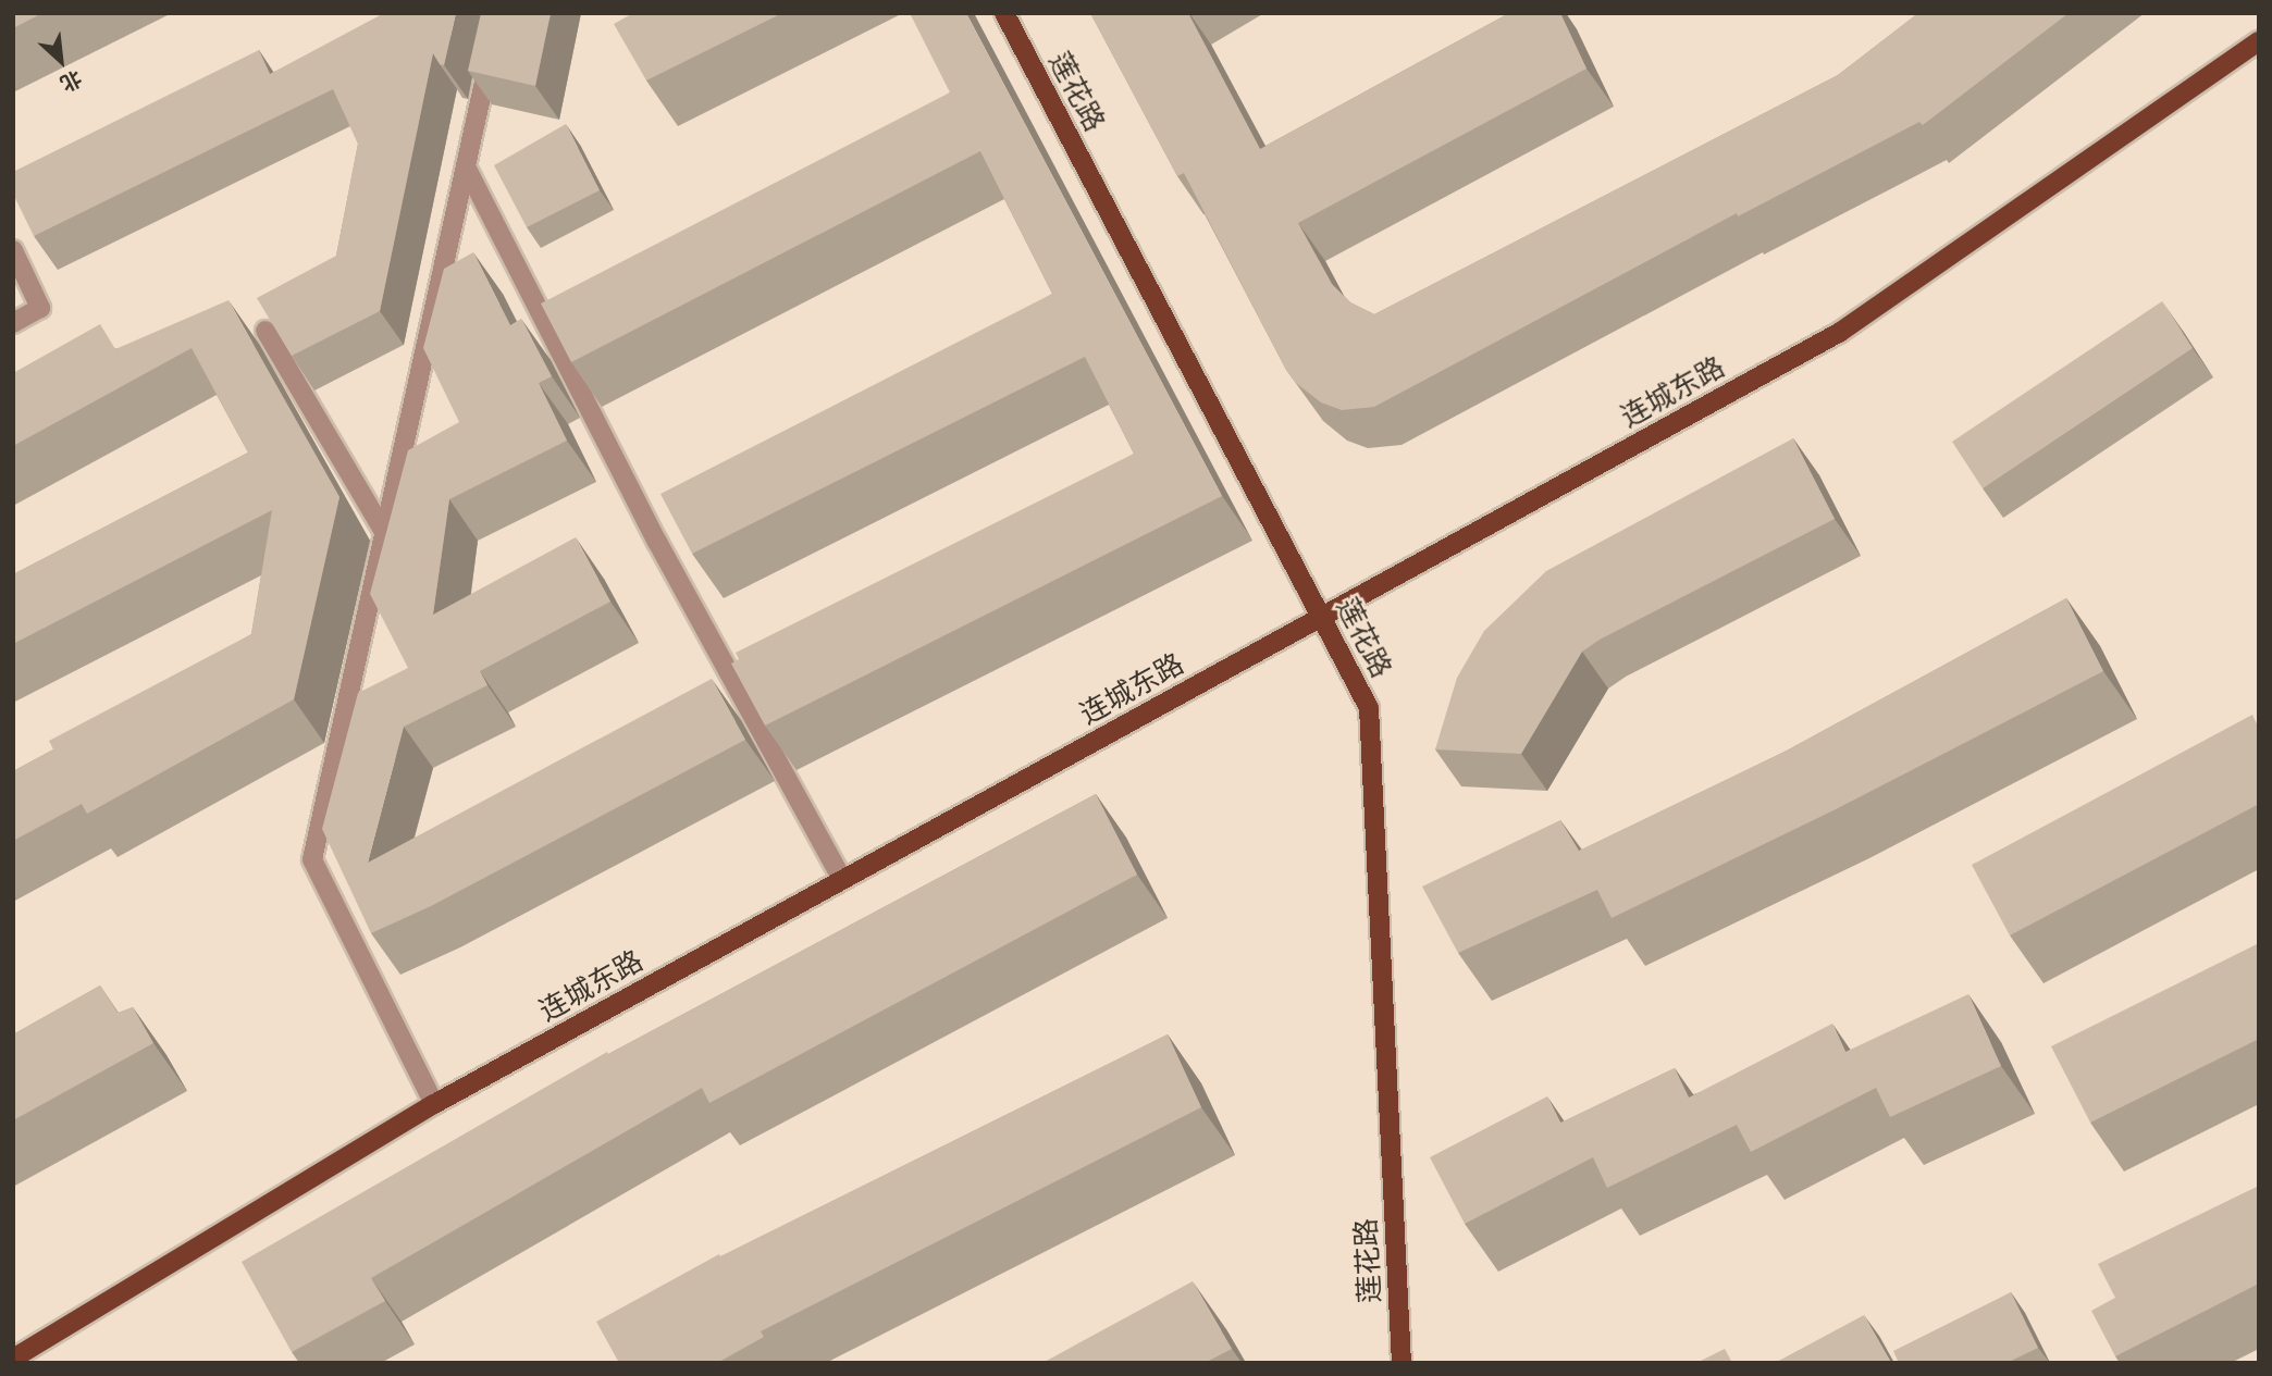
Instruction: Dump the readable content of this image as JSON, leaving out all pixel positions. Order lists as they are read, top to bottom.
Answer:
{
  "streets": {
    "main road": ["莲花路", "连城东路"]
  },
  "crossings": [
    ["莲花路", "连城东路"]
  ],
  "north": "bottom right"
}
